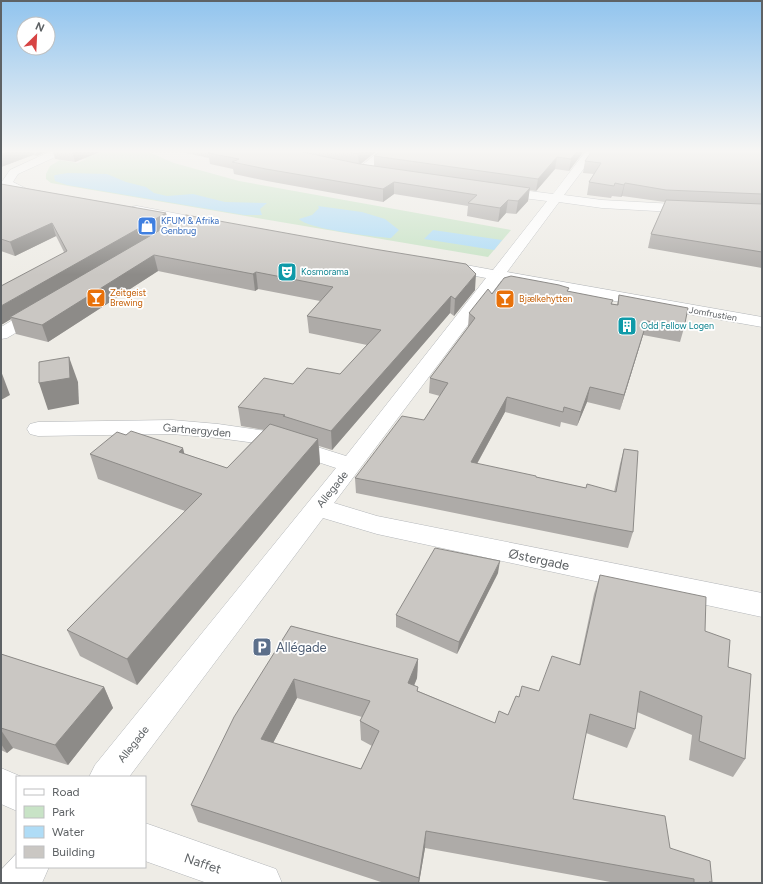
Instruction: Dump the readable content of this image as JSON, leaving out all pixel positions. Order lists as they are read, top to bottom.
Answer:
{
  "streets": {
    "street": [
      "Jomfrustien",
      "Gartnergyden",
      "Allegade",
      "Østergade",
      "Naffet"
    ]
  },
  "crossings": [
    ["Jomfrustien", "Allegade"],
    ["Gartnergyden", "Allegade"],
    ["Allegade", "Østergade"]
  ],
  "places": {
    "shop": ["KFUM & Afrika Genbrug"],
    "theatre": ["Kosmorama"],
    "bar": ["Zeitgeist Brewing", "Bjælkehytten"],
    "building": ["Odd Fellow Logen"],
    "parking": ["Allégade"]
  },
  "legend": [
    "Road",
    "Park",
    "Water",
    "Building"
  ],
  "north": "top right"
}
